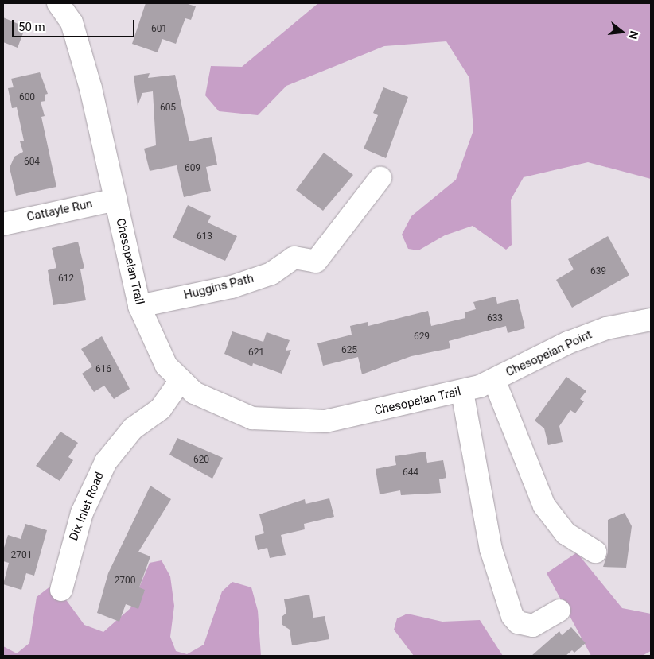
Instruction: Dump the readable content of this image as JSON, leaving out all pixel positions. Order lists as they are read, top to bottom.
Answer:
{
  "streets": {
    "street": [
      "Cattayle Run",
      "Chesopeian Trail",
      "Huggins Path",
      "Chesopeian Point",
      "Dix Inlet Road"
    ]
  },
  "crossings": [
    ["Cattayle Run", "Chesopeian Trail"],
    ["Chesopeian Trail", "Huggins Path"],
    ["Chesopeian Trail", "Chesopeian Point"],
    ["Chesopeian Trail", "Dix Inlet Road"]
  ],
  "house_numbers": [
    "601",
    "600",
    "605",
    "604",
    "609",
    "613",
    "639",
    "612",
    "633",
    "629",
    "625",
    "621",
    "616",
    "620",
    "644",
    "2701",
    "2700"
  ],
  "scale_bar": "50 m",
  "north": "right"
}
